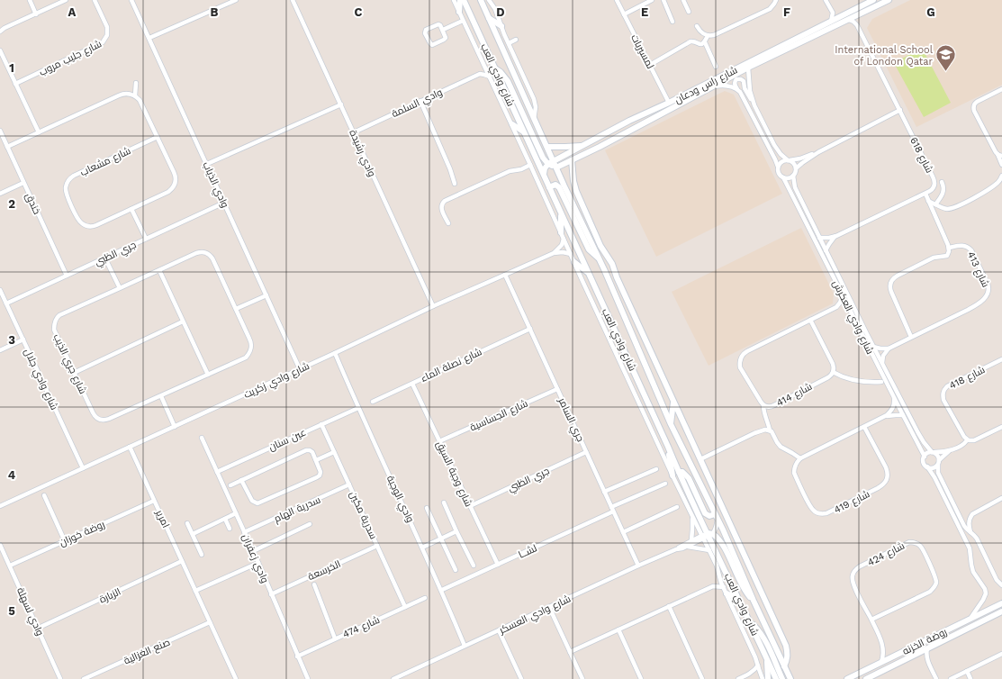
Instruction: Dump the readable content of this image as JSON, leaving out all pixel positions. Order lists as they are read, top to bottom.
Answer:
{
  "streets": {
    "street": [
      "لمسيربات",
      "شارع جليب مروب",
      "شارع وادي العب",
      "شارع راس ودعان",
      "وادي السلمة",
      "وادي رشيدة",
      "شارع 618",
      "شارع مشعاب",
      "وادي الذياب",
      "خندق",
      "جري الظبي",
      "شارع 413",
      "شارع وادي العكرش",
      "شارع جري الذيب",
      "شارع نصلة الماء",
      "شارع 418",
      "شارع وادي جلال",
      "شارع وادي زكريت",
      "شارع 414",
      "شارع الجساسية",
      "جري السامر",
      "عين سنان",
      "شارع وجبة السيق",
      "وادي الوجبة",
      "شارع 419",
      "سدرية الهام",
      "سدرية مكين",
      "امرير",
      "روضة خوزان",
      "لشــا",
      "شارع 424",
      "وادي زعفران",
      "الخرسعة",
      "الزبارة",
      "وادي لسهلة",
      "شارع وادي العسكر",
      "شارع 474",
      "روضة الخزنه",
      "صنع الغزالية"
    ]
  },
  "crossings": [
    ["لمسيربات", "شارع راس ودعان"],
    ["شارع وادي العب", "شارع راس ودعان"],
    ["شارع وادي العب", "شارع وادي العسكر"],
    ["شارع راس ودعان", "شارع 618"],
    ["وادي السلمة", "وادي رشيدة"],
    ["وادي رشيدة", "شارع وادي زكريت"],
    ["وادي الذياب", "جري الظبي"],
    ["وادي الذياب", "شارع وادي زكريت"],
    ["خندق", "جري الظبي"],
    ["جري الظبي", "شارع وادي جلال"],
    ["جري الظبي", "جري السامر"],
    ["جري الظبي", "شارع وجبة السيق"],
    ["شارع وادي العكرش", "شارع 414"],
    ["شارع نصلة الماء", "جري السامر"],
    ["شارع نصلة الماء", "شارع وجبة السيق"],
    ["شارع وادي جلال", "شارع وادي زكريت"],
    ["شارع وادي زكريت", "جري السامر"],
    ["شارع وادي زكريت", "وادي الوجبة"],
    ["شارع وادي زكريت", "امرير"],
    ["شارع الجساسية", "جري السامر"],
    ["شارع الجساسية", "شارع وجبة السيق"],
    ["جري السامر", "لشــا"],
    ["جري السامر", "شارع وادي العسكر"],
    ["عين سنان", "وادي الوجبة"],
    ["عين سنان", "سدرية مكين"],
    ["عين سنان", "وادي زعفران"],
    ["شارع وجبة السيق", "لشــا"],
    ["وادي الوجبة", "لشــا"],
    ["وادي الوجبة", "شارع وادي العسكر"],
    ["سدرية الهام", "سدرية مكين"],
    ["سدرية الهام", "وادي زعفران"],
    ["سدرية مكين", "الخرسعة"],
    ["سدرية مكين", "شارع 474"],
    ["امرير", "روضة خوزان"],
    ["امرير", "الزبارة"],
    ["امرير", "صنع الغزالية"],
    ["روضة خوزان", "وادي لسهلة"],
    ["شارع 424", "روضة الخزنه"],
    ["وادي زعفران", "الخرسعة"],
    ["وادي زعفران", "شارع 474"],
    ["الزبارة", "وادي لسهلة"]
  ],
  "places": {
    "school or university": ["International School of London Qatar"]
  },
  "grid": {
    "columns": [
      "A",
      "B",
      "C",
      "D",
      "E",
      "F",
      "G"
    ],
    "rows": [
      "1",
      "2",
      "3",
      "4",
      "5"
    ]
  }
}
